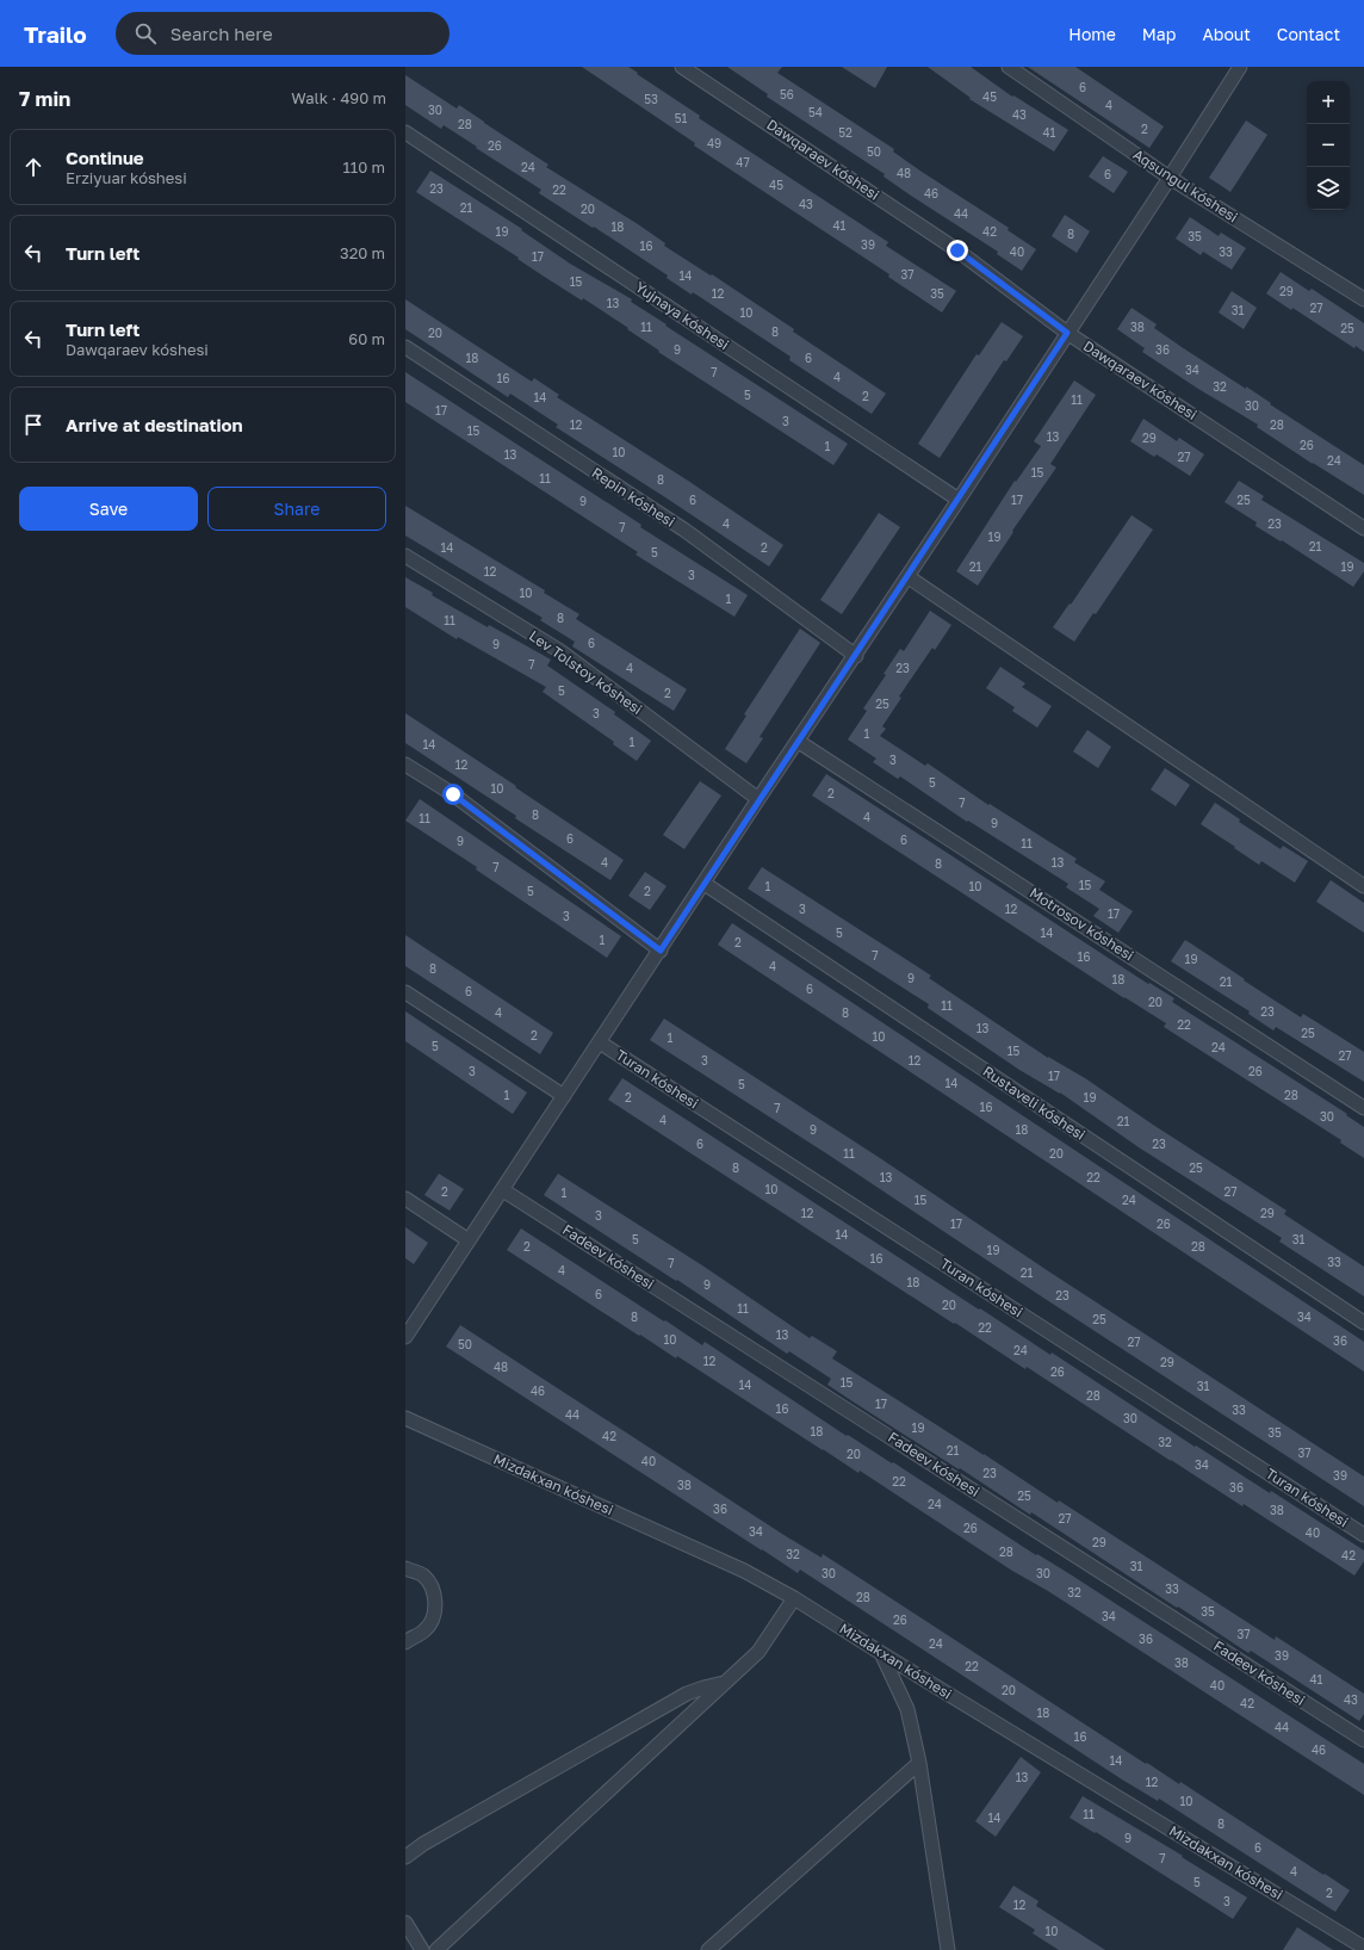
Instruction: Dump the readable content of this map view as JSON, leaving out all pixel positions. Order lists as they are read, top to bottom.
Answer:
{
  "streets": {
    "street": [
      "Dawqaraev kóshesi",
      "Aqsungul kóshesi",
      "Yujnaya kóshesi",
      "Repin kóshesi",
      "Lev Tolstoy kóshesi",
      "Motrosov kóshesi",
      "Turan kóshesi",
      "Rustaveli kóshesi",
      "Fadeev kóshesi",
      "Mizdakxan kóshesi"
    ]
  },
  "house_numbers": [
    "6",
    "56",
    "45",
    "53",
    "4",
    "30",
    "54",
    "43",
    "51",
    "28",
    "2",
    "52",
    "41",
    "49",
    "26",
    "50",
    "47",
    "24",
    "48",
    "6",
    "45",
    "23",
    "22",
    "46",
    "43",
    "21",
    "20",
    "44",
    "41",
    "18",
    "19",
    "42",
    "8",
    "35",
    "39",
    "16",
    "40",
    "33",
    "17",
    "37",
    "14",
    "15",
    "29",
    "12",
    "35",
    "13",
    "27",
    "31",
    "10",
    "11",
    "38",
    "25",
    "8",
    "20",
    "9",
    "36",
    "18",
    "6",
    "34",
    "7",
    "4",
    "16",
    "32",
    "5",
    "2",
    "14",
    "11",
    "30",
    "17",
    "3",
    "12",
    "28",
    "15",
    "13",
    "29",
    "26",
    "1",
    "10",
    "13",
    "27",
    "24",
    "15",
    "11",
    "8",
    "6",
    "17",
    "25",
    "9",
    "4",
    "23",
    "7",
    "19",
    "21",
    "14",
    "2",
    "5",
    "21",
    "19",
    "12",
    "3",
    "10",
    "1",
    "8",
    "11",
    "6",
    "9",
    "7",
    "4",
    "23",
    "5",
    "2",
    "25",
    "3",
    "1",
    "1",
    "14",
    "3",
    "12",
    "5",
    "10",
    "2",
    "7",
    "8",
    "4",
    "11",
    "9",
    "6",
    "6",
    "9",
    "11",
    "4",
    "13",
    "8",
    "7",
    "15",
    "1",
    "10",
    "5",
    "2",
    "3",
    "12",
    "17",
    "3",
    "5",
    "14",
    "1",
    "2",
    "7",
    "16",
    "19",
    "4",
    "8",
    "9",
    "18",
    "21",
    "6",
    "6",
    "20",
    "11",
    "23",
    "4",
    "8",
    "22",
    "13",
    "25",
    "2",
    "10",
    "1",
    "5",
    "24",
    "15",
    "27",
    "3",
    "12",
    "3",
    "26",
    "17",
    "14",
    "5",
    "1",
    "28",
    "2",
    "19",
    "16",
    "7",
    "30",
    "4",
    "21",
    "9",
    "18",
    "6",
    "23",
    "11",
    "20",
    "8",
    "25",
    "13",
    "22",
    "10",
    "2",
    "27",
    "1",
    "15",
    "24",
    "12",
    "29",
    "3",
    "17",
    "26",
    "14",
    "5",
    "31",
    "2",
    "28",
    "19",
    "16",
    "33",
    "7",
    "4",
    "21",
    "18",
    "9",
    "6",
    "23",
    "20",
    "11",
    "8",
    "34",
    "25",
    "22",
    "13",
    "10",
    "36",
    "27",
    "50",
    "24",
    "12",
    "29",
    "48",
    "26",
    "15",
    "14",
    "31",
    "46",
    "28",
    "17",
    "16",
    "33",
    "44",
    "30",
    "19",
    "18",
    "35",
    "42",
    "32",
    "21",
    "37",
    "20",
    "40",
    "34",
    "23",
    "39",
    "22",
    "38",
    "36",
    "25",
    "24",
    "36",
    "38",
    "27",
    "26",
    "34",
    "40",
    "29",
    "28",
    "32",
    "42",
    "31",
    "30",
    "30",
    "33",
    "32",
    "28",
    "35",
    "34",
    "26",
    "37",
    "36",
    "24",
    "39",
    "38",
    "22",
    "41",
    "40",
    "20",
    "43",
    "42",
    "18",
    "44",
    "16",
    "46",
    "14",
    "13",
    "12",
    "10",
    "11",
    "14",
    "8",
    "9",
    "6",
    "7",
    "4",
    "5",
    "2",
    "3",
    "12",
    "10"
  ],
  "page": {
    "header": "Trailo",
    "search": "Search here",
    "nav": [
      "Home",
      "Map",
      "About",
      "Contact"
    ],
    "heading": ["7 min", "Walk · 490 m"],
    "map_buttons": ["+", "−"],
    "list": [
      ["Continue", "Erziyuar kóshesi", "110 m"],
      ["Turn left", "320 m"],
      ["Turn left", "Dawqaraev kóshesi", "60 m"],
      "Arrive at destination"
    ],
    "buttons": ["Save", "Share"]
  }
}
